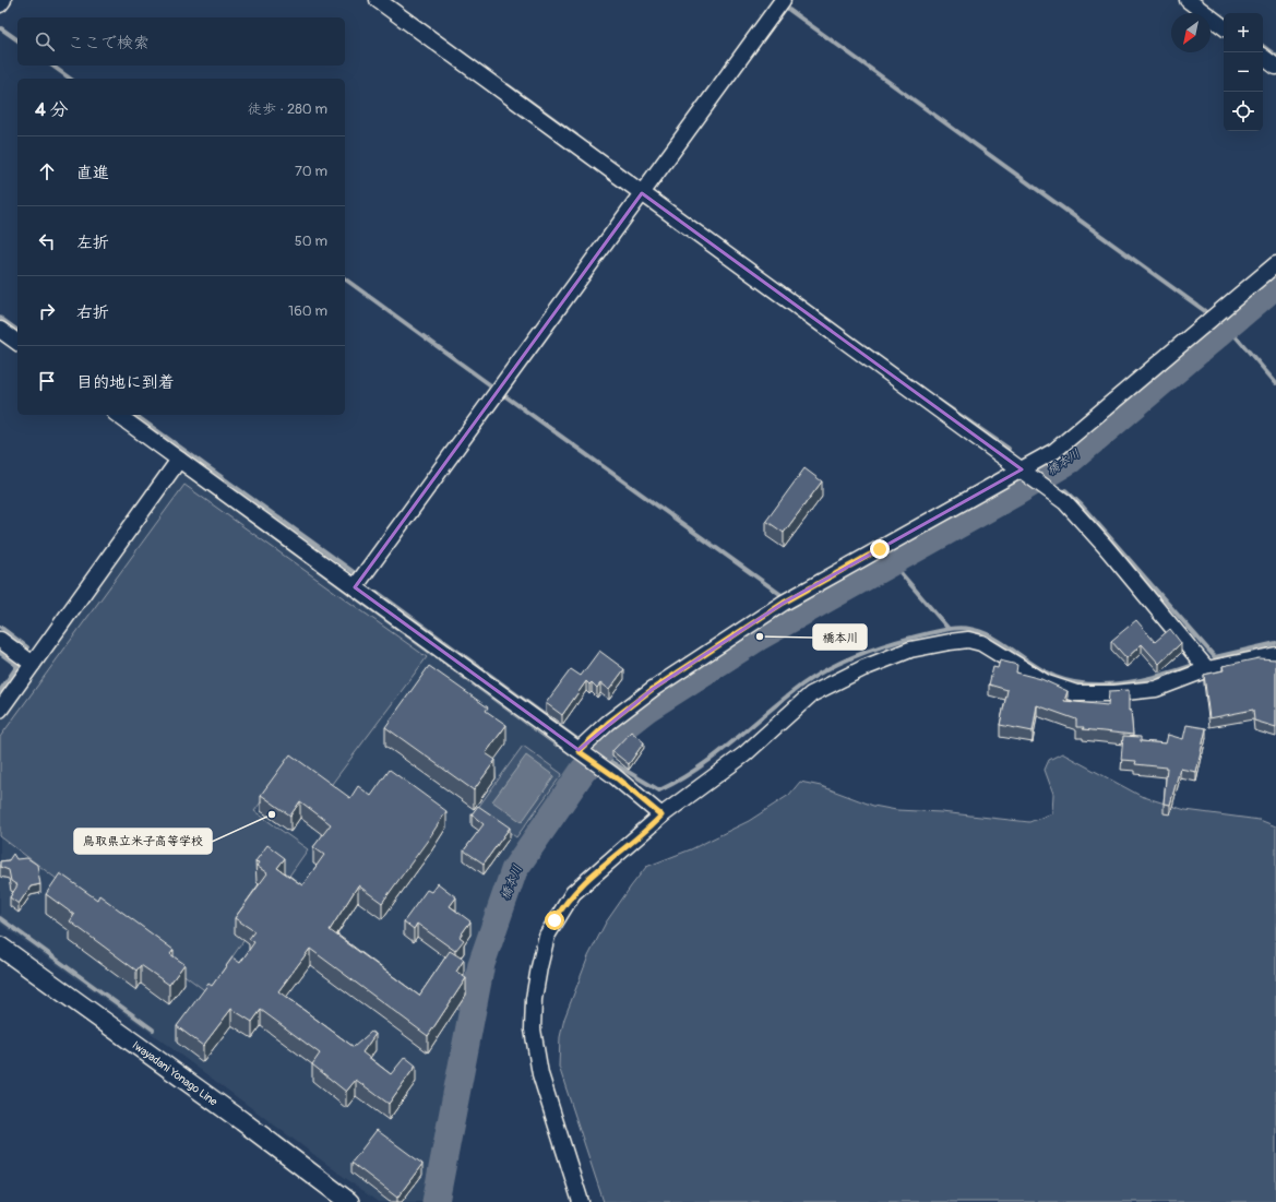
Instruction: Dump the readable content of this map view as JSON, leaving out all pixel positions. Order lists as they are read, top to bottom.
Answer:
{
  "streets": {
    "main road": ["Iwayadani Yonago Line"]
  },
  "water": ["橋本川"],
  "places": ["橋本川", "鳥取県立米子高等学校"],
  "north": "bottom left",
  "page": {
    "map_buttons": ["+", "−"],
    "search": "ここで検索",
    "heading": ["4 分", "徒歩 · 280 m"],
    "list": [
      ["直進", "70 m"],
      ["左折", "50 m"],
      ["右折", "160 m"],
      "目的地に到着"
    ]
  }
}
